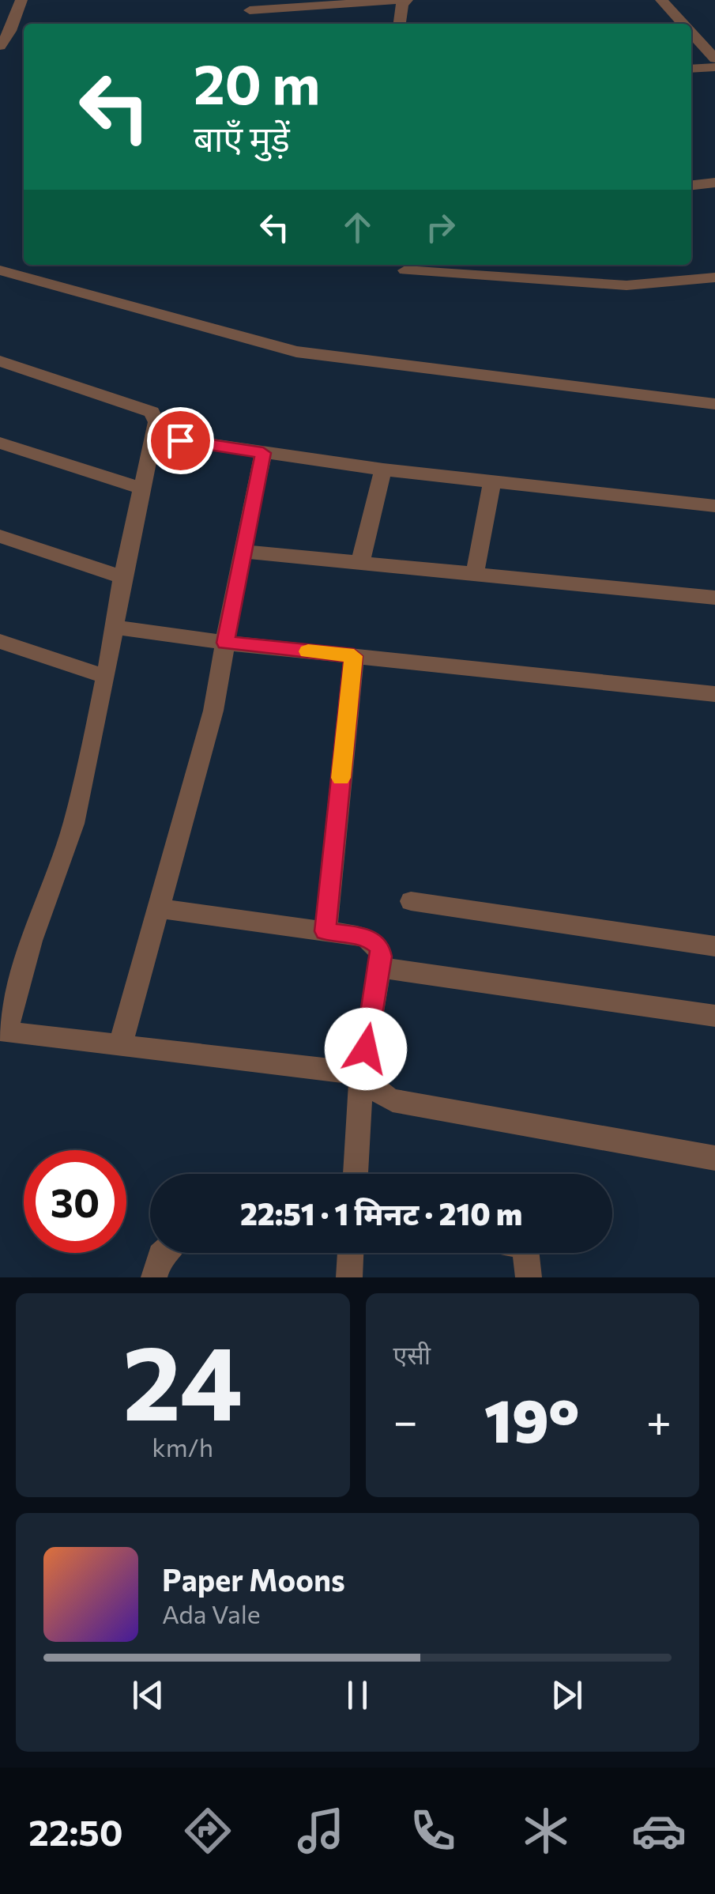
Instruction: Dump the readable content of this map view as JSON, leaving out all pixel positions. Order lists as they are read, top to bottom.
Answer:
{
  "page": {
    "turn": ["20 m", "बाएँ मुड़ें"],
    "limit": "30",
    "trip": "22:51 · 1 मिनट · 210 m",
    "tile": [
      ["24", "km/h"],
      "एसी"
    ],
    "heat": ["−", "19°", "+"],
    "song": ["Paper Moons", "Ada Vale"],
    "tabs": "22:50"
  }
}
